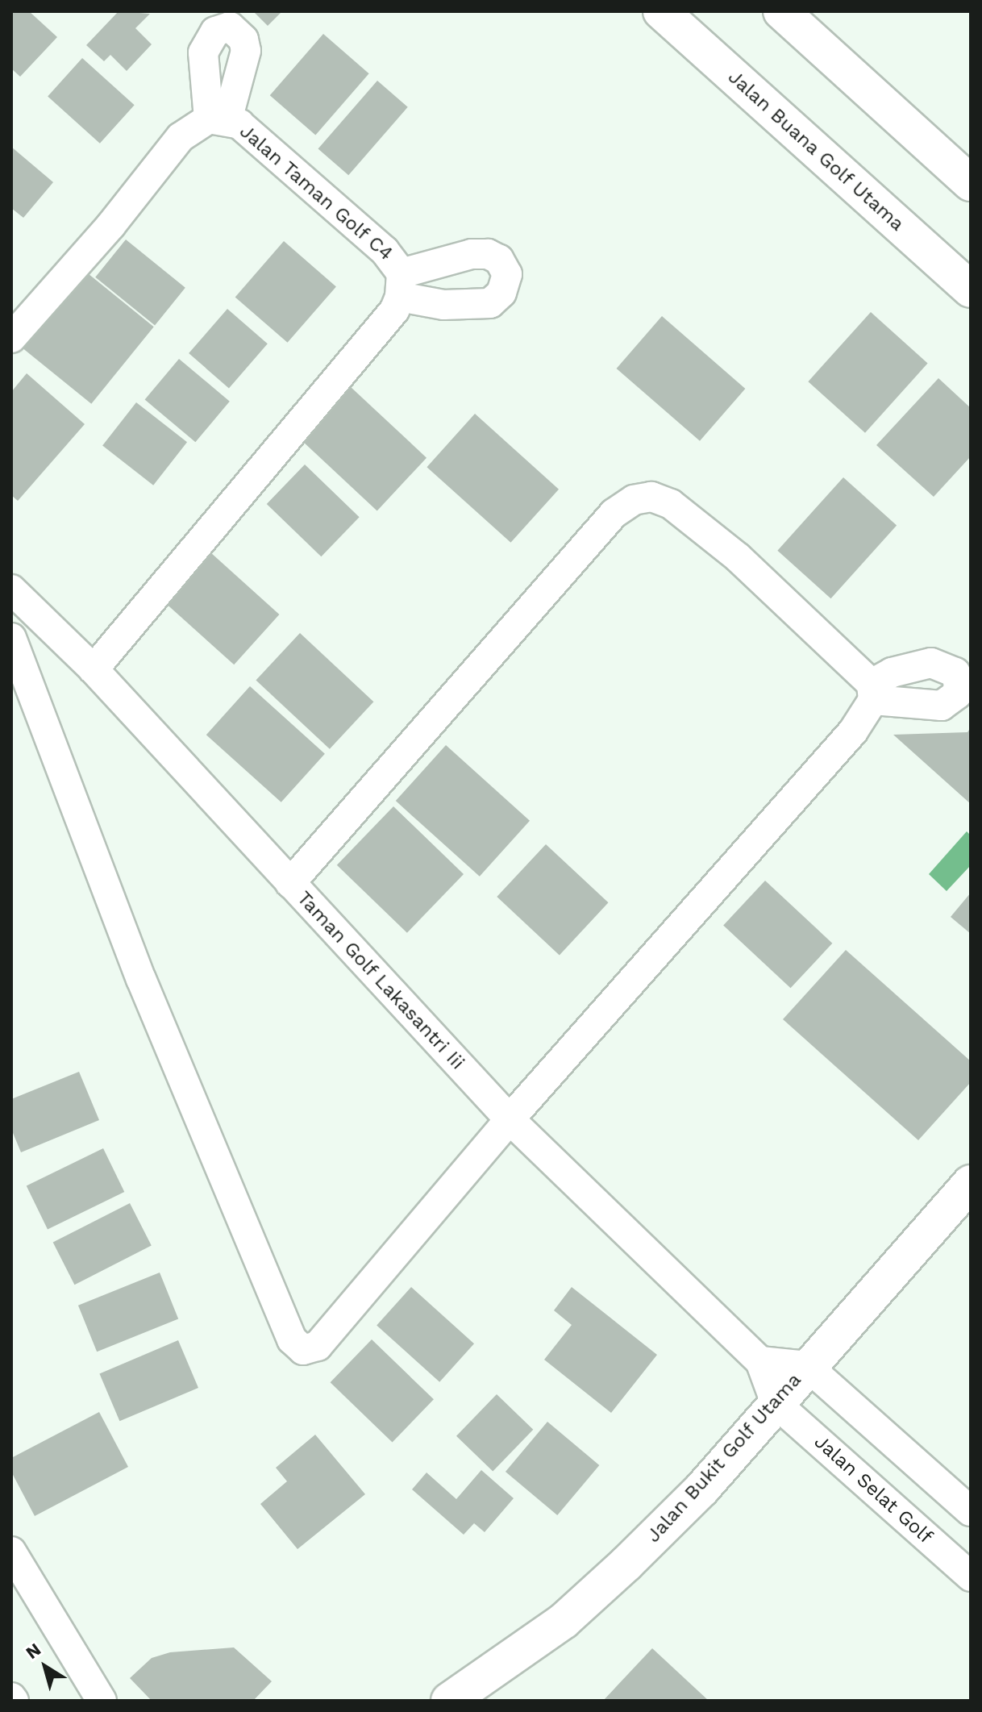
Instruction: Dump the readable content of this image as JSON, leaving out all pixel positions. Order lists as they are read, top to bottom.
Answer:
{
  "streets": {
    "street": [
      "Jalan Buana Golf Utama",
      "Jalan Taman Golf C4",
      "Taman Golf Lakasantri Iii",
      "Jalan Bukit Golf Utama",
      "Jalan Selat Golf"
    ]
  },
  "crossings": [
    ["Jalan Taman Golf C4", "Taman Golf Lakasantri Iii"],
    ["Taman Golf Lakasantri Iii", "Jalan Bukit Golf Utama"],
    ["Taman Golf Lakasantri Iii", "Jalan Selat Golf"],
    ["Jalan Bukit Golf Utama", "Jalan Selat Golf"]
  ],
  "north": "top left"
}
